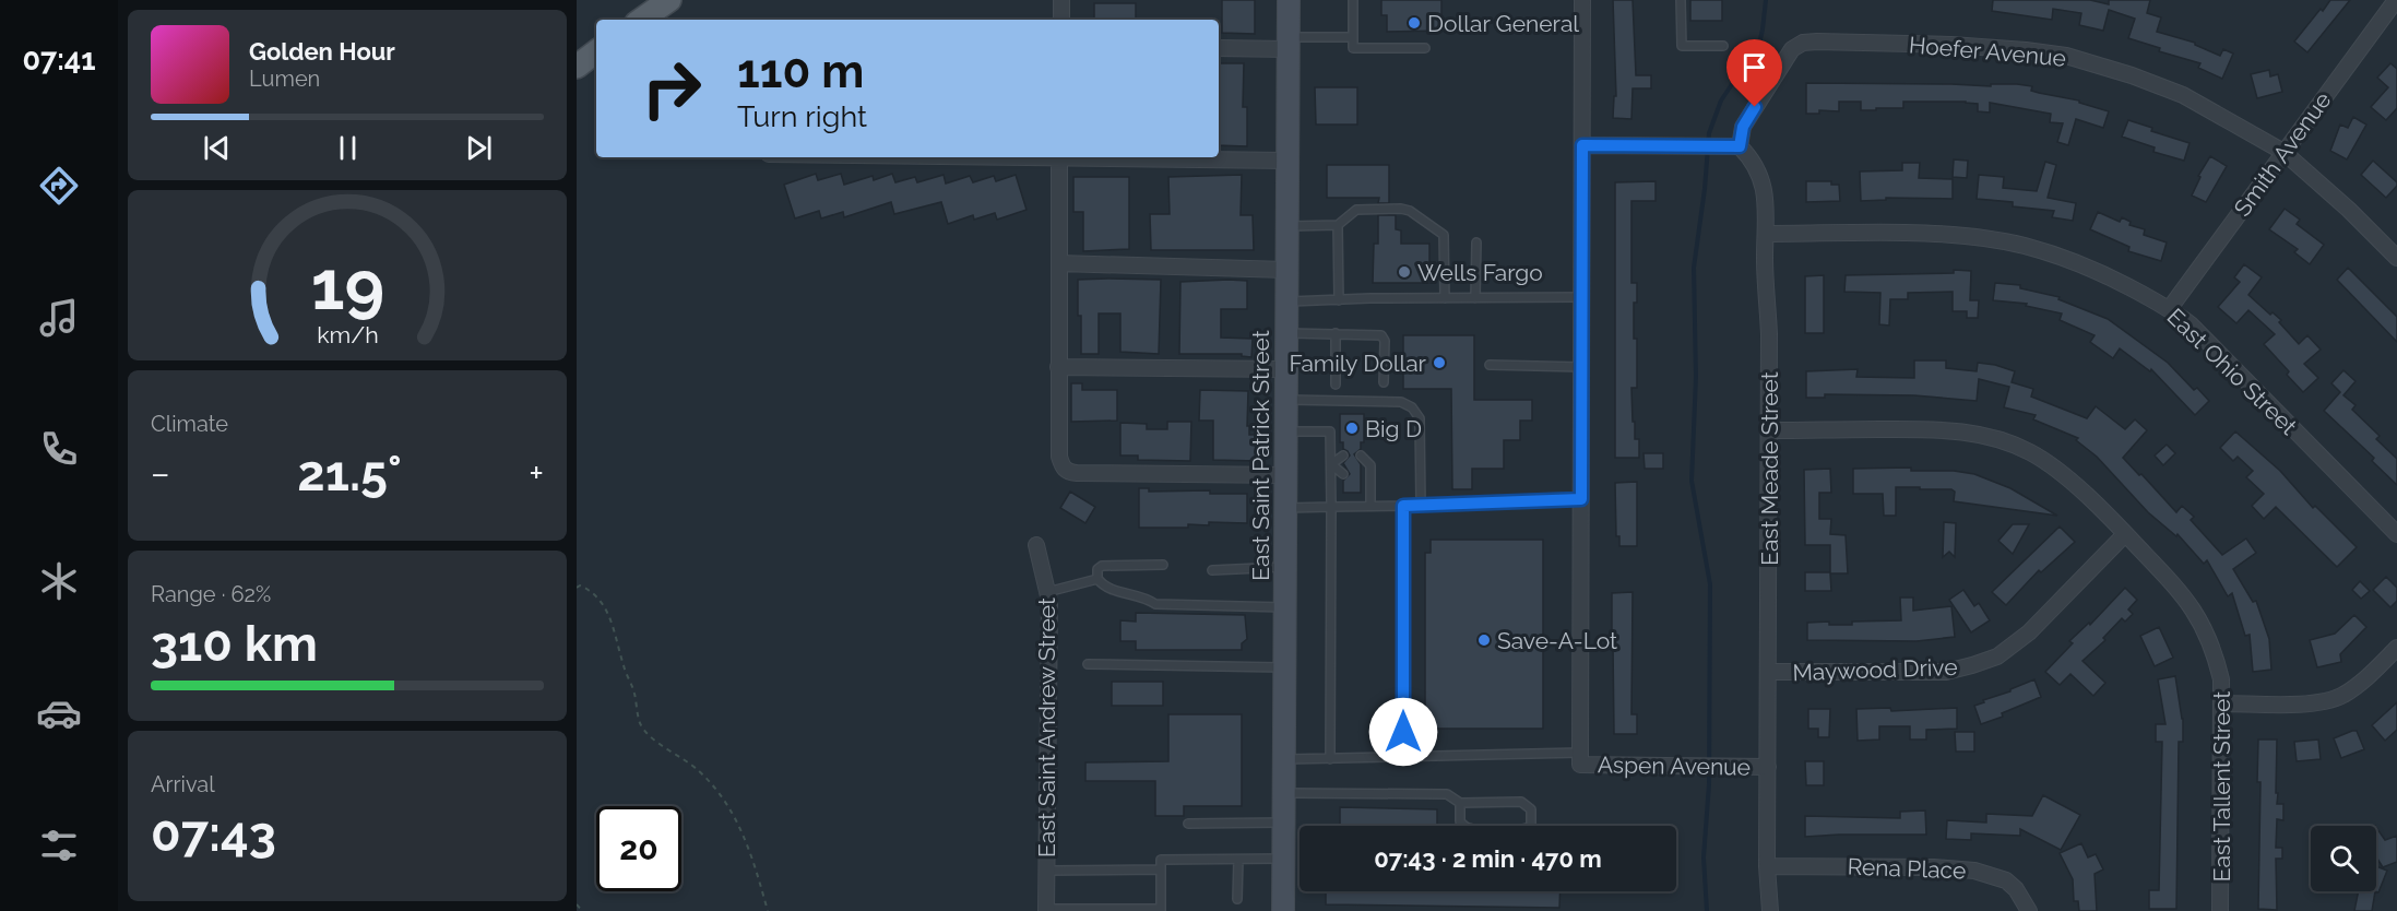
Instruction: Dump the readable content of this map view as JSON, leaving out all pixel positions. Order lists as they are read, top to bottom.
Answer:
{
  "streets": {
    "main road": ["East Saint Patrick Street"],
    "street": [
      "Hoefer Avenue",
      "Smith Avenue",
      "East Ohio Street",
      "East Meade Street",
      "Maywood Drive",
      "East Saint Andrew Street",
      "Aspen Avenue",
      "East Tallent Street",
      "Rena Place"
    ]
  },
  "crossings": [
    ["Hoefer Avenue", "Smith Avenue"],
    ["Hoefer Avenue", "East Meade Street"],
    ["Smith Avenue", "East Ohio Street"],
    ["East Ohio Street", "East Meade Street"],
    ["East Meade Street", "Maywood Drive"],
    ["East Meade Street", "Aspen Avenue"],
    ["East Meade Street", "East Tallent Street"],
    ["East Meade Street", "Rena Place"],
    ["Maywood Drive", "East Tallent Street"]
  ],
  "places": [
    "Dollar General",
    "Wells Fargo",
    "Family Dollar",
    "Big D",
    "Save-A-Lot"
  ],
  "page": {
    "tabs": "07:41",
    "turn": ["110 m", "Turn right"],
    "song": ["Golden Hour", "Lumen"],
    "tile": [
      "Climate",
      ["Range · 62%", "310 km"],
      ["Arrival", "07:43"]
    ],
    "heat": ["−", "21.5°", "+"],
    "limit": "20",
    "trip": "07:43 · 2 min · 470 m",
    "gauge": ["19", "km/h"]
  }
}
